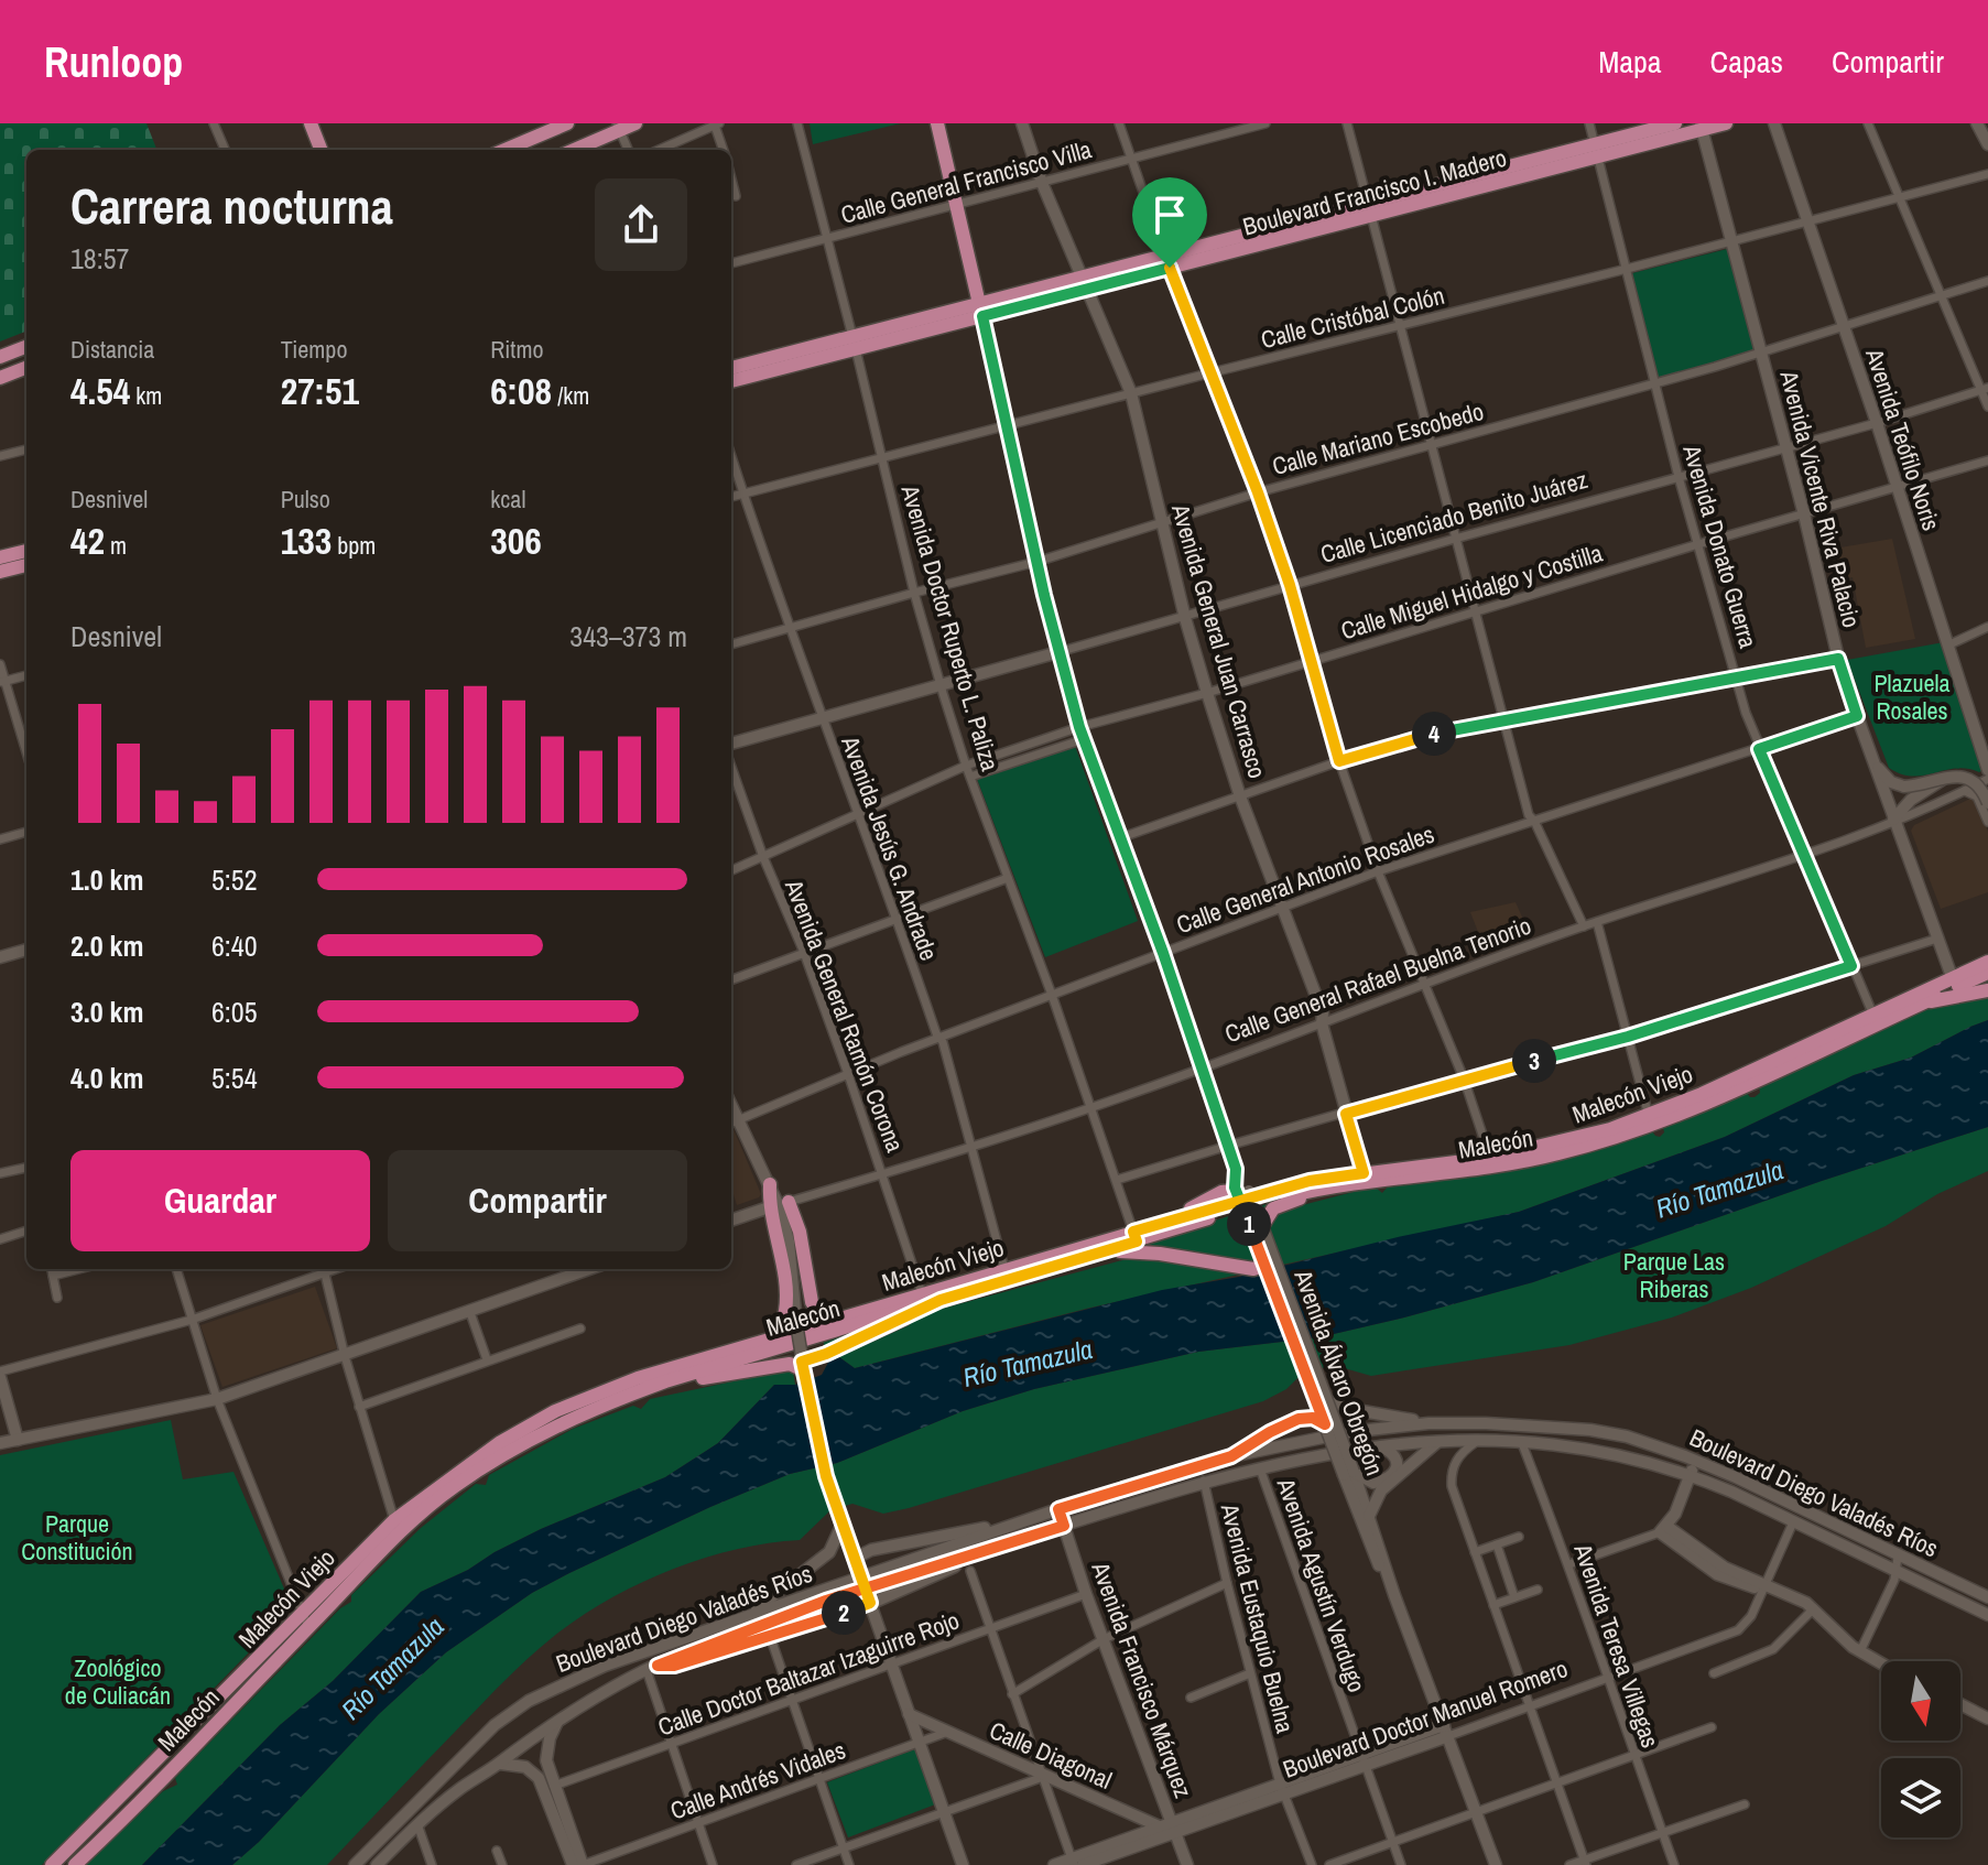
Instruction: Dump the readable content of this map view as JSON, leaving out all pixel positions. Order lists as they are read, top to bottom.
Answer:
{
  "streets": {
    "main road": [
      "Boulevard Francisco I. Madero",
      "Avenida Teófilo Noris",
      "Avenida Vicente Riva Palacio",
      "Calle Licenciado Benito Juárez",
      "Avenida General Juan Carrasco",
      "Calle General Rafael Buelna Tenorio",
      "Malecón Viejo",
      "Malecón",
      "Avenida Álvaro Obregón",
      "Boulevard Diego Valadés Ríos",
      "Avenida Francisco Márquez",
      "Boulevard Doctor Manuel Romero",
      "Calle Diagonal"
    ],
    "street": [
      "Calle General Francisco Villa",
      "Calle Cristóbal Colón",
      "Calle Mariano Escobedo",
      "Avenida Donato Guerra",
      "Calle Miguel Hidalgo y Costilla",
      "Avenida Doctor Ruperto L. Paliza",
      "Avenida Jesús G. Andrade",
      "Calle General Antonio Rosales",
      "Avenida General Ramón Corona",
      "Avenida Agustín Verdugo",
      "Avenida Eustaquio Buelna",
      "Avenida Teresa Villegas",
      "Calle Doctor Baltazar Izaguirre Rojo",
      "Calle Andrés Vidales"
    ]
  },
  "crossings": [
    ["Calle General Francisco Villa", "Avenida Doctor Ruperto L. Paliza"],
    ["Calle General Francisco Villa", "Avenida General Juan Carrasco"],
    ["Calle General Francisco Villa", "Avenida Álvaro Obregón"],
    ["Boulevard Francisco I. Madero", "Avenida Vicente Riva Palacio"],
    ["Boulevard Francisco I. Madero", "Avenida Donato Guerra"],
    ["Boulevard Francisco I. Madero", "Avenida Doctor Ruperto L. Paliza"],
    ["Boulevard Francisco I. Madero", "Avenida General Juan Carrasco"],
    ["Boulevard Francisco I. Madero", "Avenida Álvaro Obregón"],
    ["Calle Cristóbal Colón", "Avenida Teófilo Noris"],
    ["Calle Cristóbal Colón", "Avenida Vicente Riva Palacio"],
    ["Calle Cristóbal Colón", "Avenida Donato Guerra"],
    ["Calle Cristóbal Colón", "Avenida Doctor Ruperto L. Paliza"],
    ["Calle Cristóbal Colón", "Avenida General Juan Carrasco"],
    ["Calle Cristóbal Colón", "Avenida Jesús G. Andrade"],
    ["Calle Cristóbal Colón", "Avenida Álvaro Obregón"],
    ["Calle Mariano Escobedo", "Avenida Teófilo Noris"],
    ["Calle Mariano Escobedo", "Avenida Vicente Riva Palacio"],
    ["Calle Mariano Escobedo", "Avenida Donato Guerra"],
    ["Calle Mariano Escobedo", "Avenida Doctor Ruperto L. Paliza"],
    ["Calle Mariano Escobedo", "Avenida General Juan Carrasco"],
    ["Calle Mariano Escobedo", "Avenida Jesús G. Andrade"],
    ["Calle Mariano Escobedo", "Avenida Álvaro Obregón"],
    ["Avenida Teófilo Noris", "Calle Licenciado Benito Juárez"],
    ["Avenida Teófilo Noris", "Calle Miguel Hidalgo y Costilla"],
    ["Avenida Vicente Riva Palacio", "Calle Licenciado Benito Juárez"],
    ["Avenida Vicente Riva Palacio", "Calle Miguel Hidalgo y Costilla"],
    ["Avenida Vicente Riva Palacio", "Calle General Antonio Rosales"],
    ["Avenida Vicente Riva Palacio", "Calle General Rafael Buelna Tenorio"],
    ["Avenida Vicente Riva Palacio", "Malecón Viejo"],
    ["Calle Licenciado Benito Juárez", "Avenida Donato Guerra"],
    ["Calle Licenciado Benito Juárez", "Avenida Doctor Ruperto L. Paliza"],
    ["Calle Licenciado Benito Juárez", "Avenida General Juan Carrasco"],
    ["Calle Licenciado Benito Juárez", "Avenida Jesús G. Andrade"],
    ["Calle Licenciado Benito Juárez", "Avenida Álvaro Obregón"],
    ["Avenida Donato Guerra", "Calle Miguel Hidalgo y Costilla"],
    ["Avenida Donato Guerra", "Calle General Antonio Rosales"],
    ["Avenida Donato Guerra", "Calle General Rafael Buelna Tenorio"],
    ["Avenida Donato Guerra", "Malecón Viejo"],
    ["Avenida Donato Guerra", "Malecón"],
    ["Calle Miguel Hidalgo y Costilla", "Avenida Doctor Ruperto L. Paliza"],
    ["Calle Miguel Hidalgo y Costilla", "Avenida General Juan Carrasco"],
    ["Calle Miguel Hidalgo y Costilla", "Avenida Jesús G. Andrade"],
    ["Calle Miguel Hidalgo y Costilla", "Avenida General Ramón Corona"],
    ["Calle Miguel Hidalgo y Costilla", "Avenida Álvaro Obregón"],
    ["Avenida Doctor Ruperto L. Paliza", "Calle General Antonio Rosales"],
    ["Avenida Doctor Ruperto L. Paliza", "Calle General Rafael Buelna Tenorio"],
    ["Avenida Doctor Ruperto L. Paliza", "Malecón Viejo"],
    ["Avenida Doctor Ruperto L. Paliza", "Malecón"],
    ["Avenida General Juan Carrasco", "Calle General Antonio Rosales"],
    ["Avenida General Juan Carrasco", "Calle General Rafael Buelna Tenorio"],
    ["Avenida General Juan Carrasco", "Malecón Viejo"],
    ["Avenida Jesús G. Andrade", "Calle General Antonio Rosales"],
    ["Avenida Jesús G. Andrade", "Calle General Rafael Buelna Tenorio"],
    ["Avenida Jesús G. Andrade", "Malecón Viejo"],
    ["Calle General Antonio Rosales", "Avenida General Ramón Corona"],
    ["Calle General Antonio Rosales", "Avenida Álvaro Obregón"],
    ["Calle General Rafael Buelna Tenorio", "Avenida General Ramón Corona"],
    ["Calle General Rafael Buelna Tenorio", "Avenida Álvaro Obregón"],
    ["Avenida General Ramón Corona", "Malecón Viejo"],
    ["Malecón Viejo", "Malecón"],
    ["Avenida Álvaro Obregón", "Boulevard Doctor Manuel Romero"],
    ["Boulevard Diego Valadés Ríos", "Avenida Agustín Verdugo"],
    ["Boulevard Diego Valadés Ríos", "Avenida Eustaquio Buelna"],
    ["Boulevard Diego Valadés Ríos", "Avenida Teresa Villegas"],
    ["Boulevard Diego Valadés Ríos", "Avenida Francisco Márquez"],
    ["Boulevard Diego Valadés Ríos", "Boulevard Doctor Manuel Romero"],
    ["Avenida Agustín Verdugo", "Boulevard Doctor Manuel Romero"],
    ["Avenida Eustaquio Buelna", "Boulevard Doctor Manuel Romero"],
    ["Avenida Teresa Villegas", "Boulevard Doctor Manuel Romero"],
    ["Calle Doctor Baltazar Izaguirre Rojo", "Avenida Francisco Márquez"],
    ["Avenida Francisco Márquez", "Boulevard Doctor Manuel Romero"],
    ["Boulevard Doctor Manuel Romero", "Calle Diagonal"],
    ["Calle Diagonal", "Calle Andrés Vidales"]
  ],
  "water": ["Río Tamazula"],
  "parks": [
    "Plazuela Rosales",
    "Parque Las Riberas",
    "Parque Constitución",
    "Zoológico de Culiacán"
  ],
  "north": "bottom",
  "page": {
    "header": "Runloop",
    "nav": ["Mapa", "Capas", "Compartir"],
    "heading": ["Carrera nocturna", "18:57"],
    "stats": [
      ["Distancia", "4.54 km"],
      ["Tiempo", "27:51"],
      ["Ritmo", "6:08 /km"],
      ["Desnivel", "42 m"],
      ["Pulso", "133 bpm"],
      ["kcal", "306"]
    ],
    "chart": ["Desnivel", "343–373 m"],
    "pins": [
      "4",
      "3",
      "1",
      "2"
    ],
    "list": [
      {
        "name": "1.0 km",
        "note": "5:52"
      },
      {
        "name": "2.0 km",
        "note": "6:40"
      },
      {
        "name": "3.0 km",
        "note": "6:05"
      },
      {
        "name": "4.0 km",
        "note": "5:54"
      }
    ],
    "buttons": ["Guardar", "Compartir"]
  }
}
